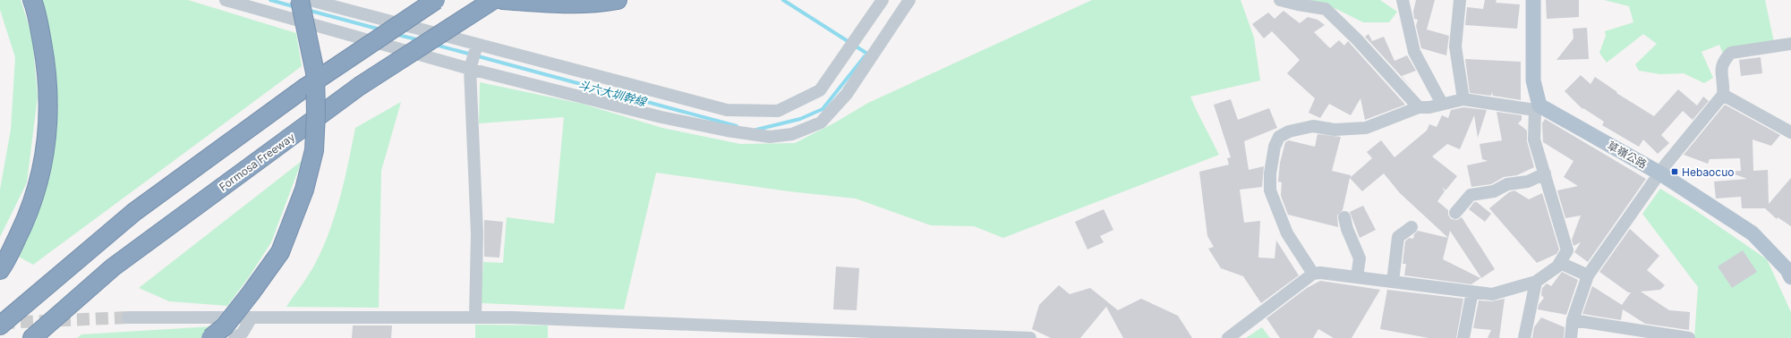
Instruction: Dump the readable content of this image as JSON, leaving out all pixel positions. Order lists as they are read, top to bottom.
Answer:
{
  "streets": {
    "highway": ["Formosa Freeway"],
    "main road": ["草嶺公路"]
  },
  "water": ["斗六大圳幹線"],
  "places": {
    "transit": ["Hebaocuo"]
  }
}
